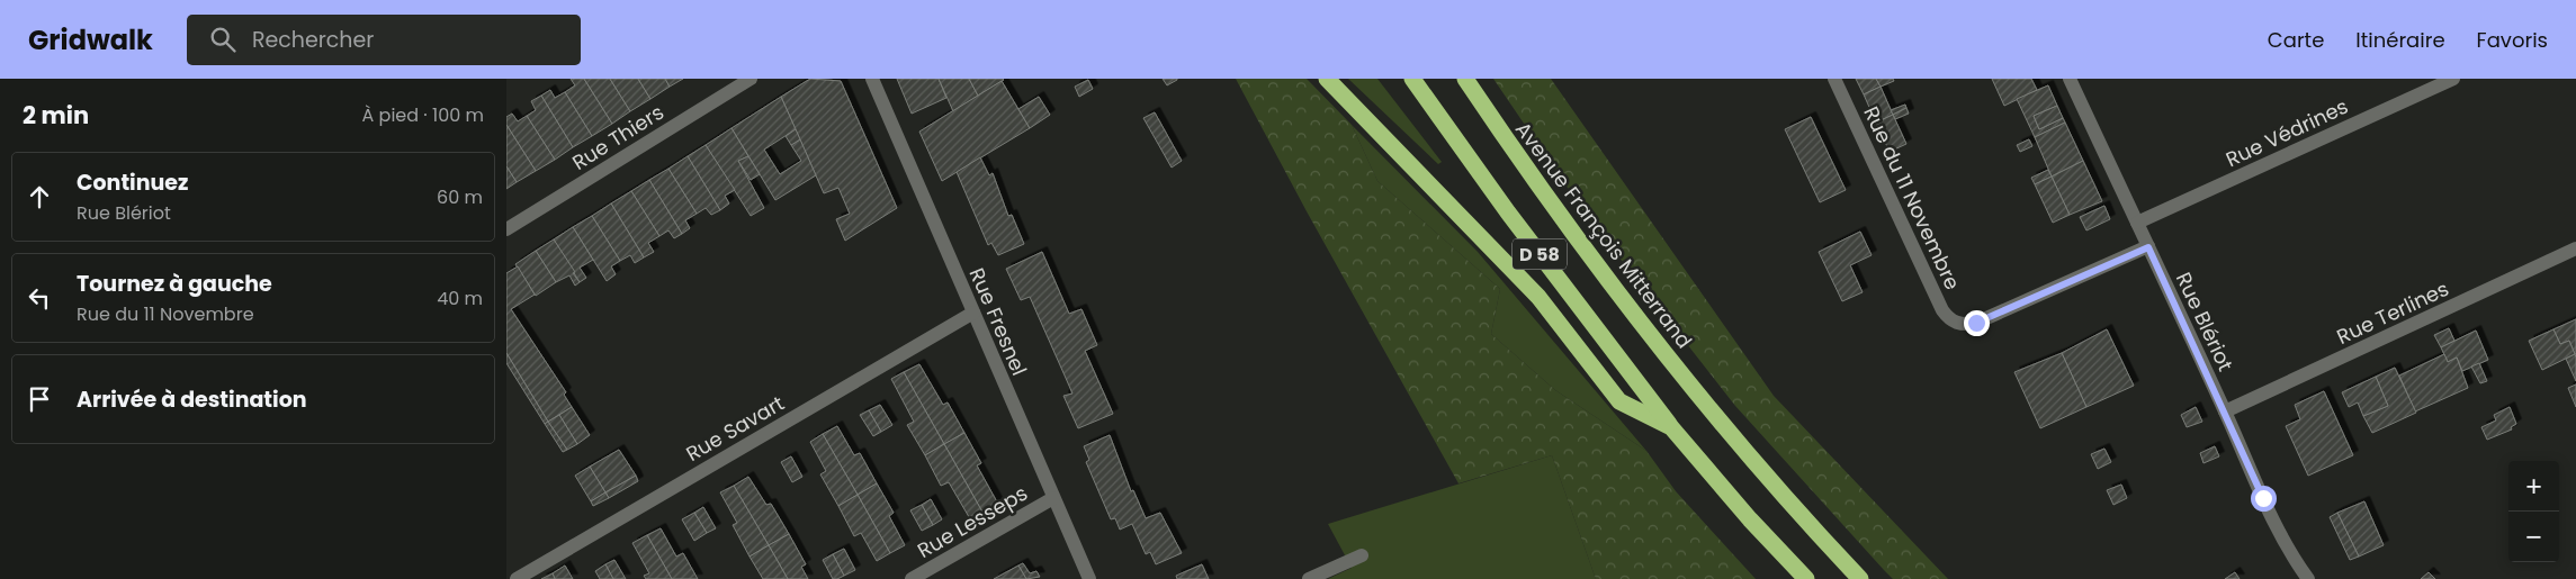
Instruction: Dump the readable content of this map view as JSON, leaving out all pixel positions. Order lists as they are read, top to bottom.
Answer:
{
  "streets": {
    "highway": ["Avenue François Mitterrand", "D 58"],
    "street": [
      "Rue Védrines",
      "Rue Thiers",
      "Rue du 11 Novembre",
      "Rue Terlines",
      "Rue Fresnel",
      "Rue Blériot",
      "Rue Savart",
      "Rue Lesseps"
    ]
  },
  "crossings": [
    ["Rue Védrines", "Rue Blériot"],
    ["Rue du 11 Novembre", "Rue Blériot"],
    ["Rue Terlines", "Rue Blériot"],
    ["Rue Fresnel", "Rue Savart"],
    ["Rue Fresnel", "Rue Lesseps"]
  ],
  "page": {
    "header": "Gridwalk",
    "search": "Rechercher",
    "nav": ["Carte", "Itinéraire", "Favoris"],
    "heading": ["2 min", "À pied · 100 m"],
    "list": [
      ["Continuez", "Rue Blériot", "60 m"],
      ["Tournez à gauche", "Rue du 11 Novembre", "40 m"],
      "Arrivée à destination"
    ],
    "map_buttons": ["+", "−"]
  }
}
